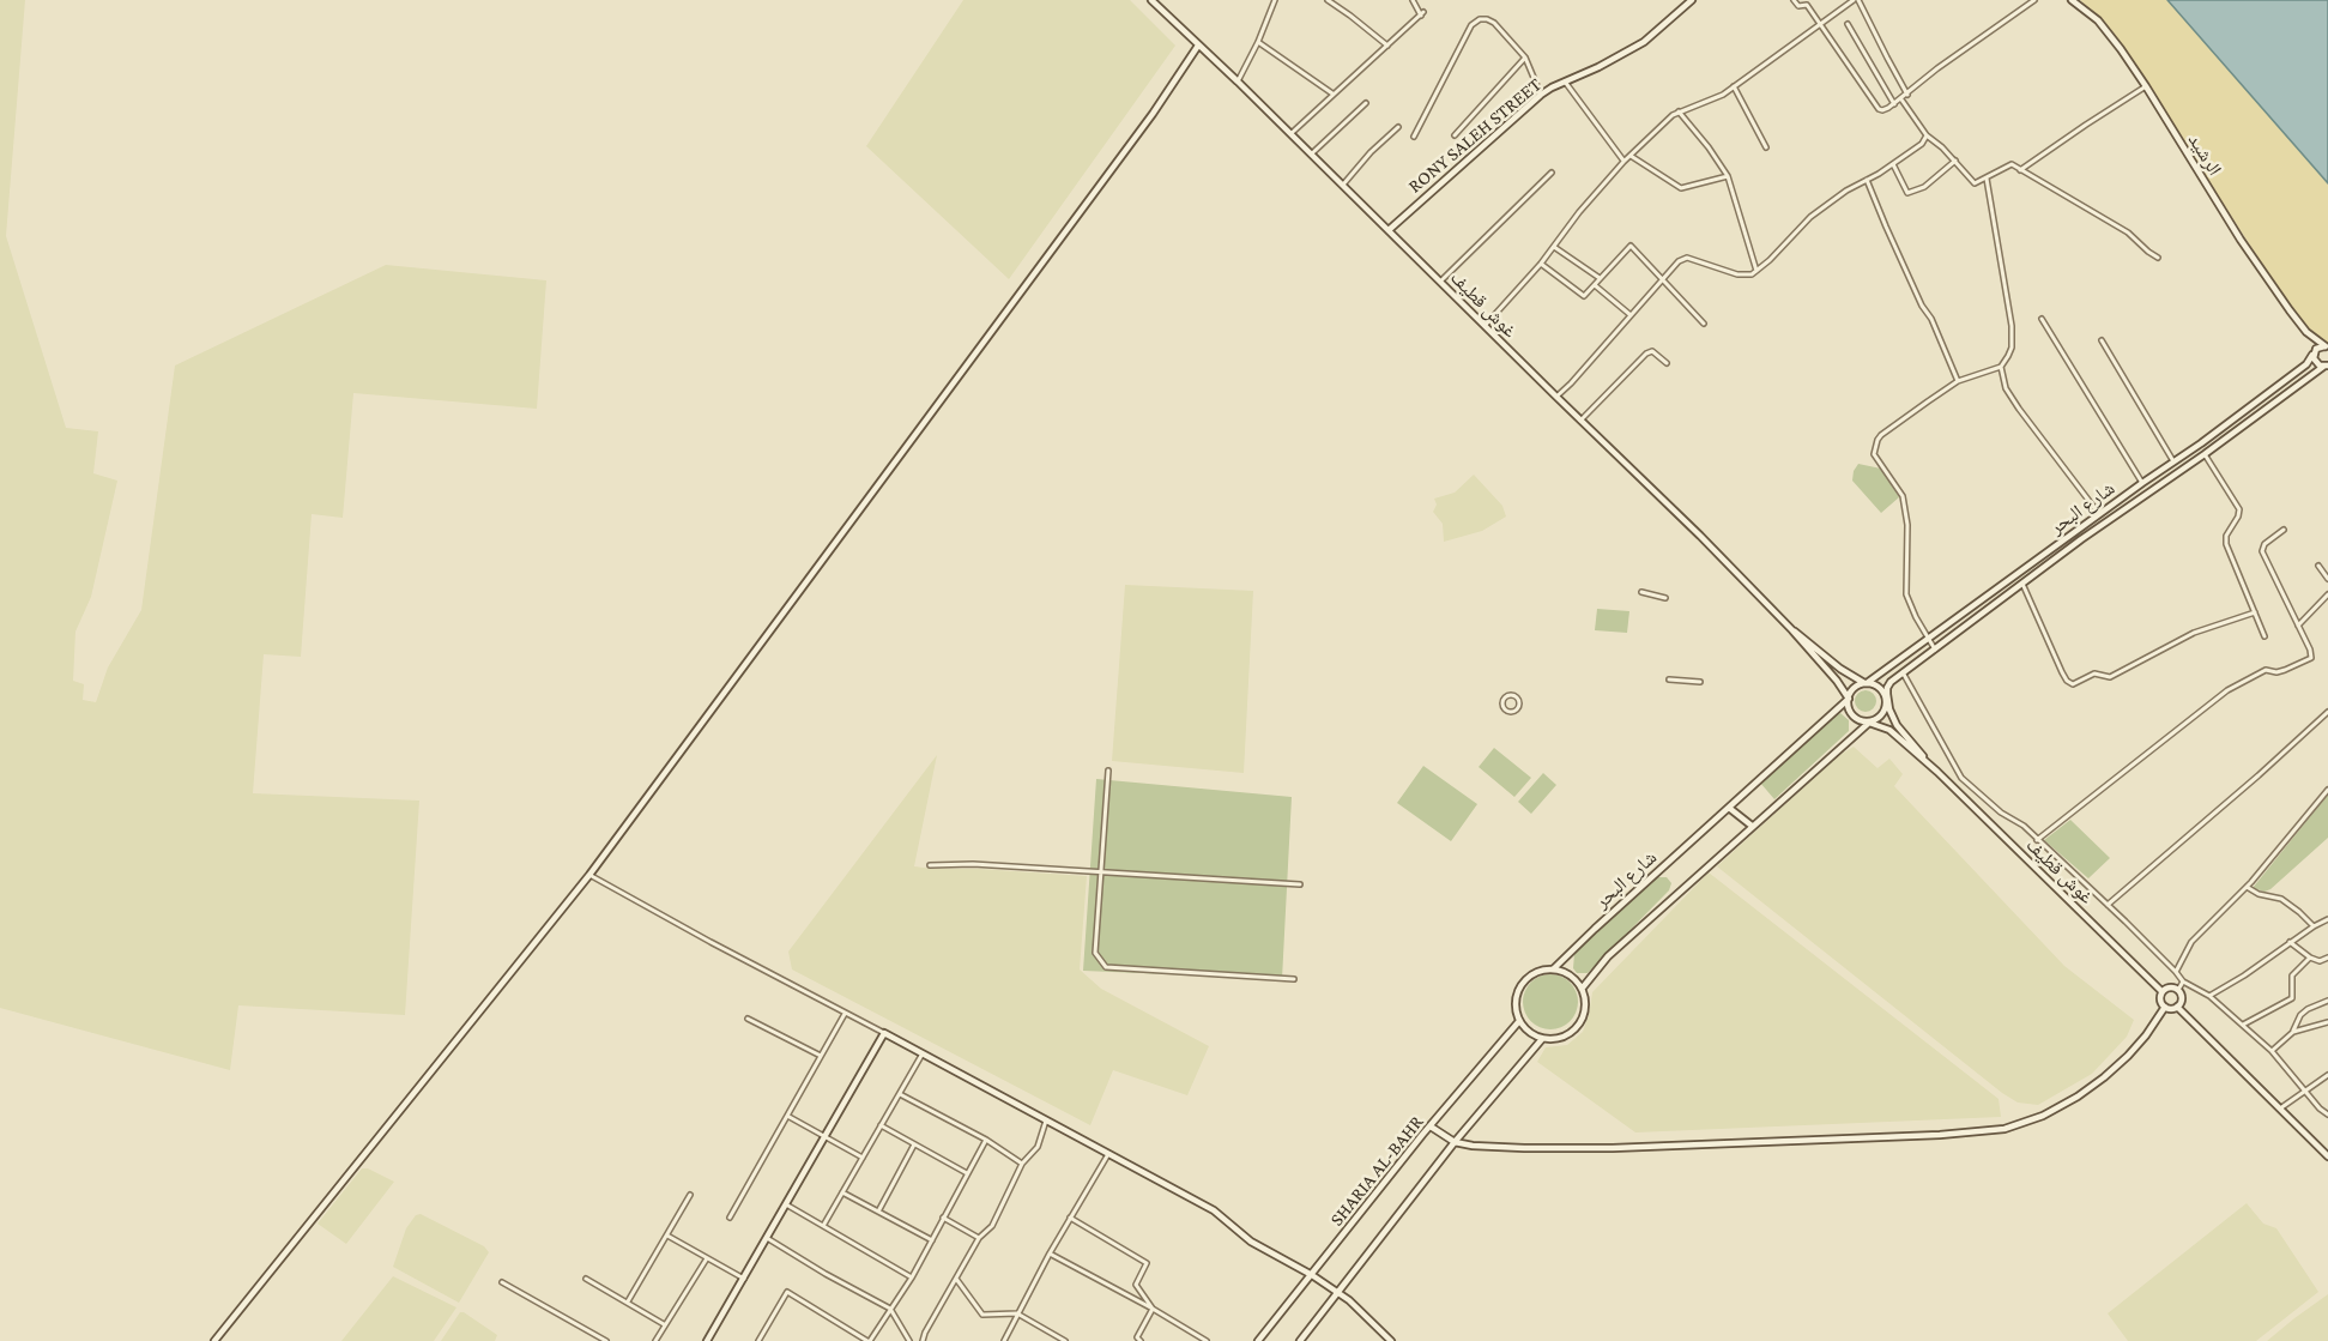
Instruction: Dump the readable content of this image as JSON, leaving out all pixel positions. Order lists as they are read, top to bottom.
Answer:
{
  "streets": {
    "main road": [
      "RONY SALEH STREET",
      "الرشيد",
      "غوش قطيف",
      "شارع البحر",
      "SHARIA AL-BAHR"
    ]
  },
  "crossings": [
    ["RONY SALEH STREET", "غوش قطيف"],
    ["الرشيد", "شارع البحر"],
    ["غوش قطيف", "شارع البحر"],
    ["شارع البحر", "SHARIA AL-BAHR"]
  ]
}
